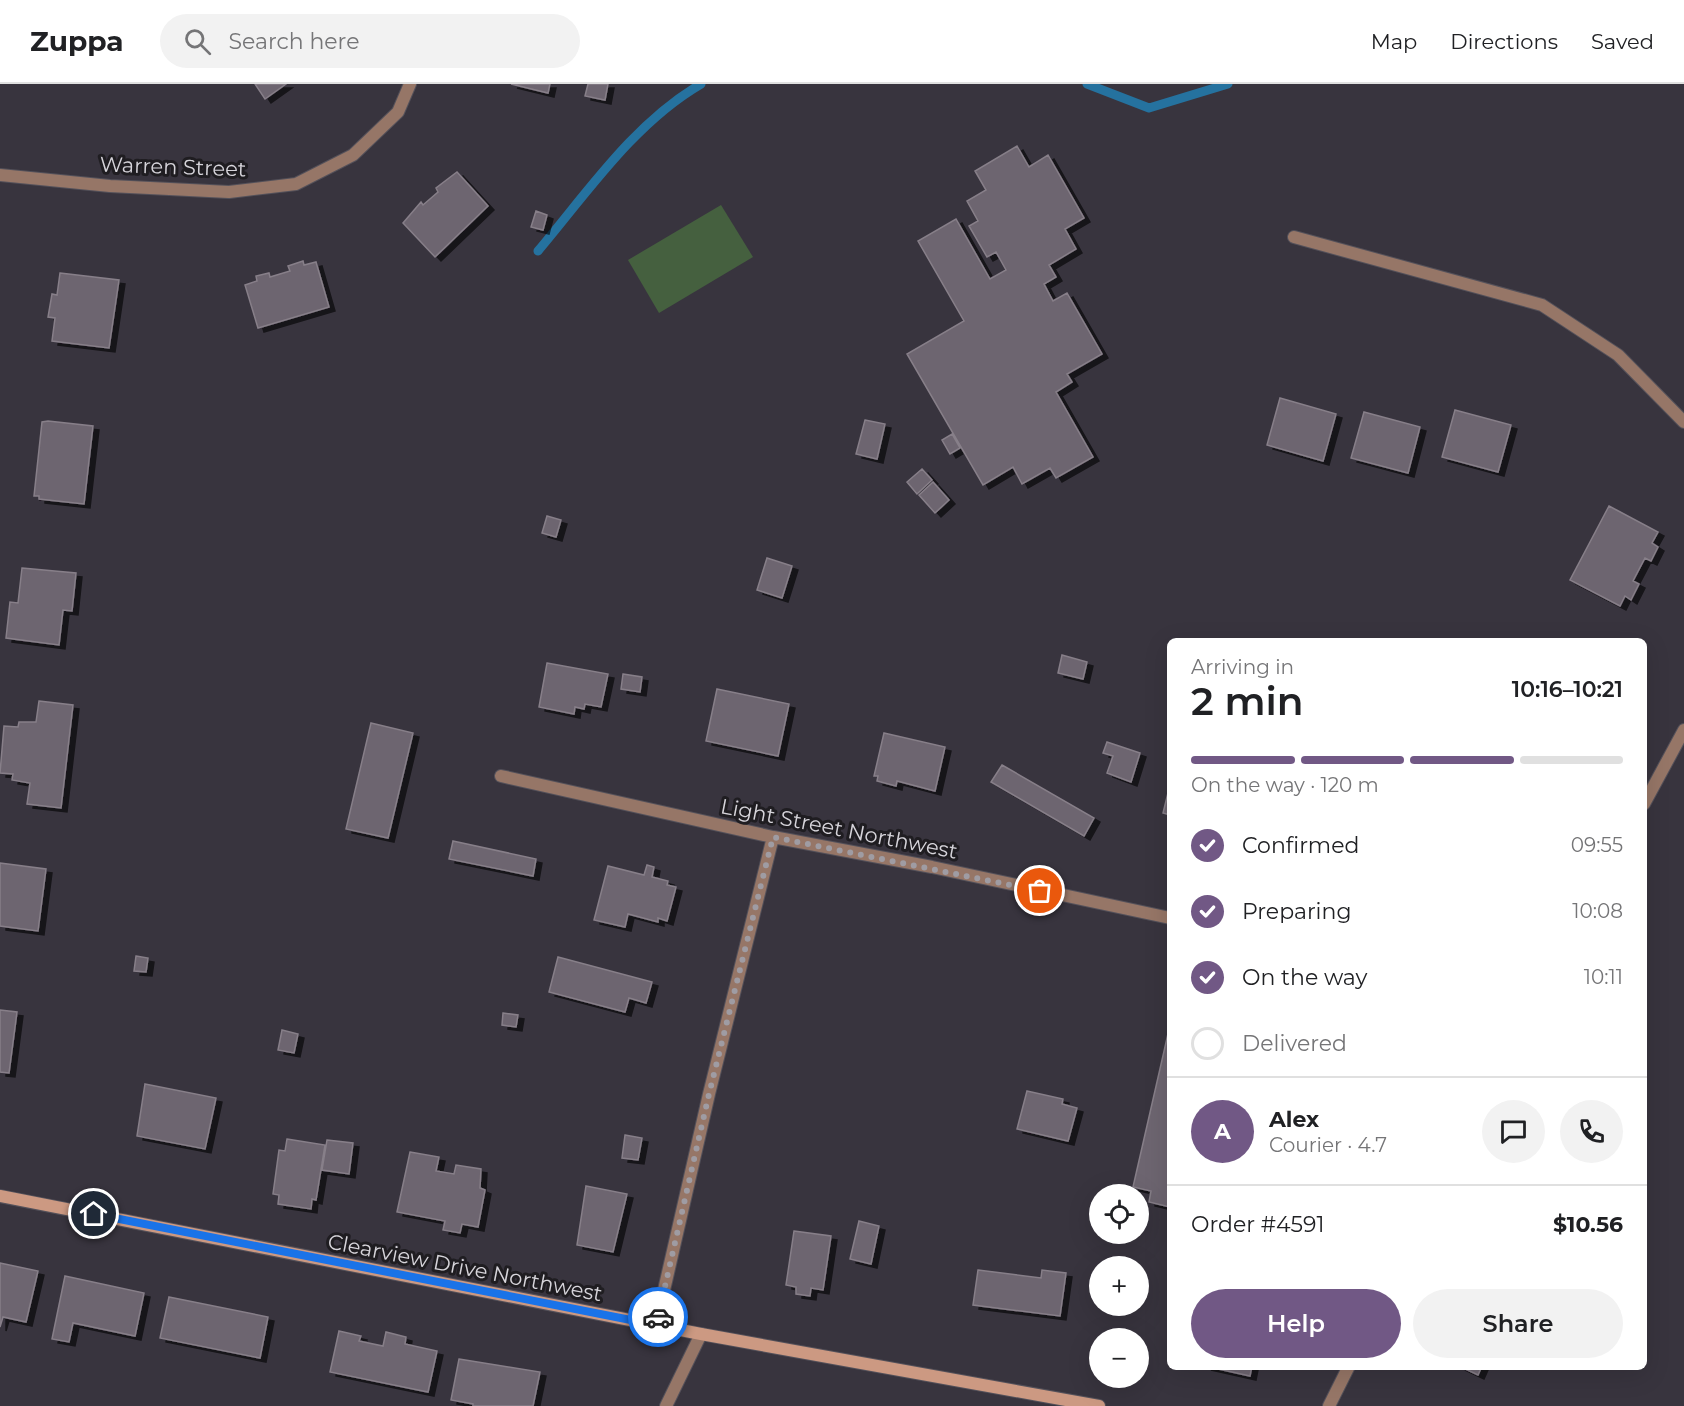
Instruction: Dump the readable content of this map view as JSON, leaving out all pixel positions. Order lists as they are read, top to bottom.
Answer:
{
  "streets": {
    "street": ["Warren Street", "Light Street Northwest", "Clearview Drive Northwest"]
  },
  "page": {
    "header": "Zuppa",
    "search": "Search here",
    "nav": ["Map", "Directions", "Saved"],
    "heading": ["2 min", "Arriving in", "10:16–10:21"],
    "panel": [
      "Alex",
      "Courier · 4.7",
      "Order #4591",
      "$10.56"
    ],
    "bar": "On the way · 120 m",
    "list": [
      ["Confirmed", "09:55"],
      ["Preparing", "10:08"],
      ["On the way", "10:11"],
      "Delivered"
    ],
    "round": "A",
    "map_buttons": ["+", "−"],
    "buttons": ["Help", "Share"]
  }
}
